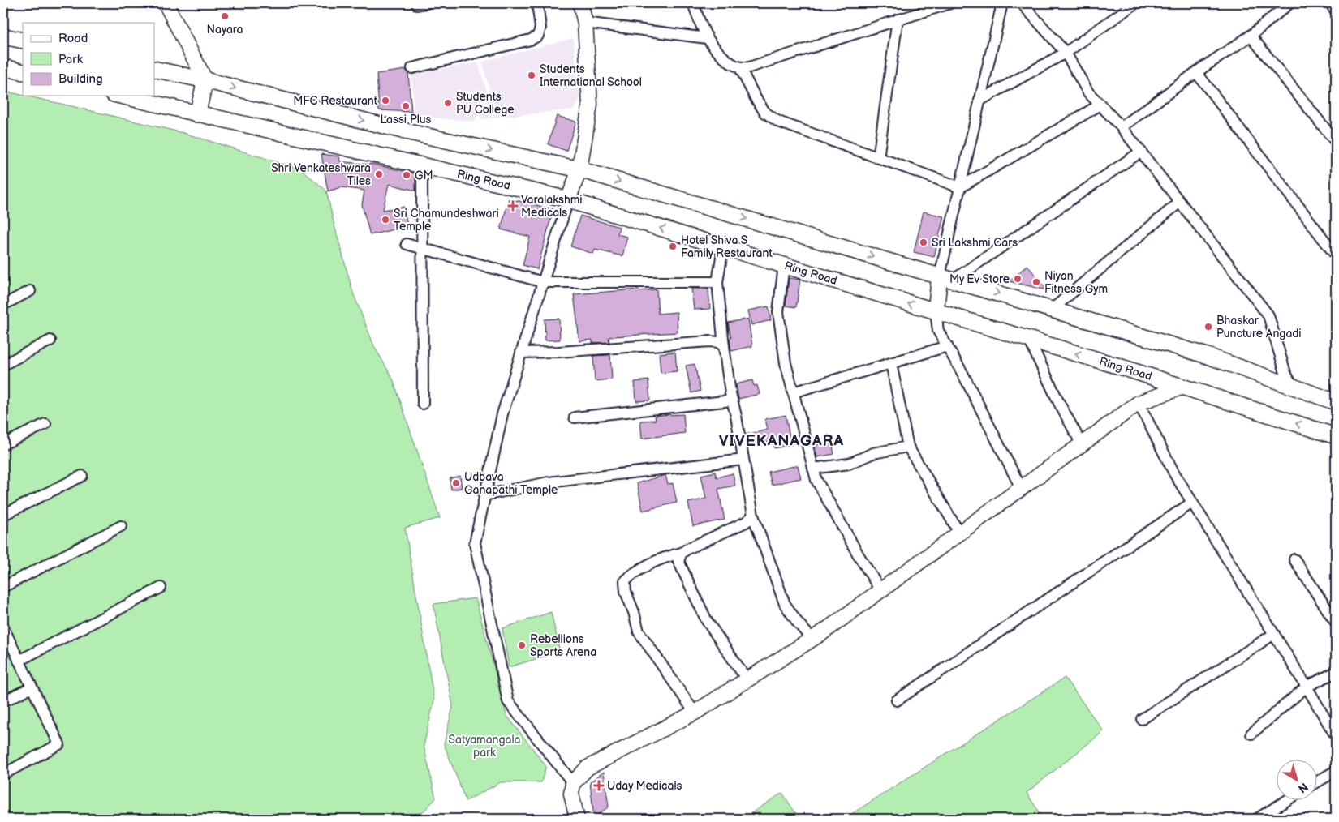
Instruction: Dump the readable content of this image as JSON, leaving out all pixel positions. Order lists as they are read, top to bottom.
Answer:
{
  "streets": {
    "main road": ["Ring Road"]
  },
  "districts": ["VIVEKANAGARA"],
  "parks": ["Satyamangala park"],
  "places": {
    "other": [
      "Nayara",
      "Students International School",
      "MFC Restaurant",
      "Students PU College",
      "Lassi Plus",
      "Shri Venkateshwara Tiles",
      "GM",
      "Sri Chamundeshwari Temple",
      "Sri Lakshmi Cars",
      "Hotel Shiva S Family Restaurant",
      "My Ev Store",
      "Niyan Fitness Gym",
      "Bhaskar Puncture Angadi",
      "Udbava Ganapathi Temple",
      "Rebellions Sports Arena"
    ],
    "health": ["Varalakshmi Medicals", "Uday Medicals"]
  },
  "legend": ["Road", "Park", "Building"],
  "north": "bottom right"
}
